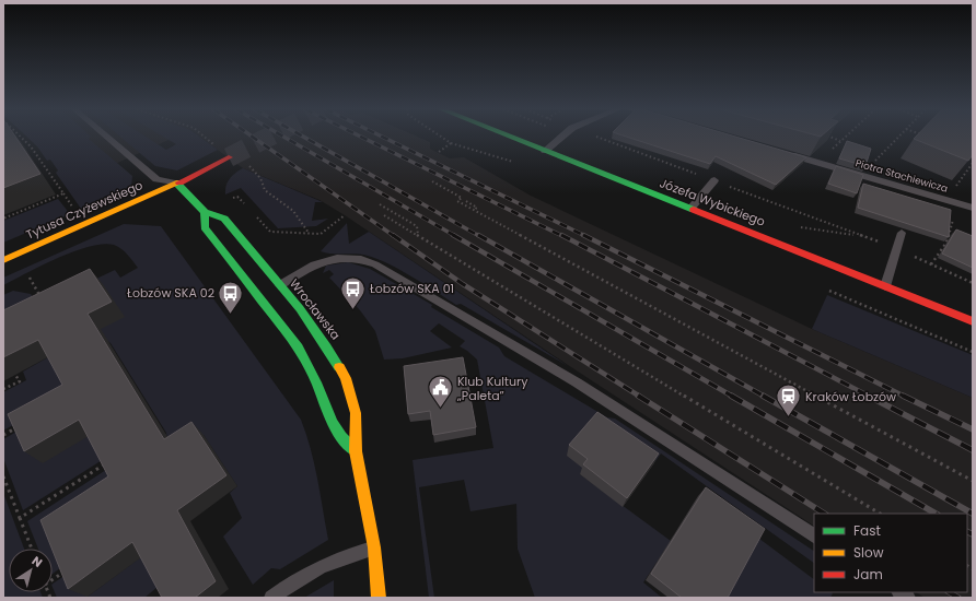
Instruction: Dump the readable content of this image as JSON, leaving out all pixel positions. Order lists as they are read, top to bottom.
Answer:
{
  "streets": {
    "street": ["Józefa Wybickiego", "Tytusa Czyżewskiego", "Wrocławska"],
    "lane": ["Piotra Stachiewicza"]
  },
  "crossings": [
    ["Tytusa Czyżewskiego", "Wrocławska"]
  ],
  "places": {
    "bus stop": ["Łobzów SKA 01", "Łobzów SKA 02"],
    "public building": ["Klub Kultury „Paleta”"],
    "station": ["Kraków Łobzów"]
  },
  "legend": ["Fast", "Slow", "Jam"],
  "north": "top right"
}
